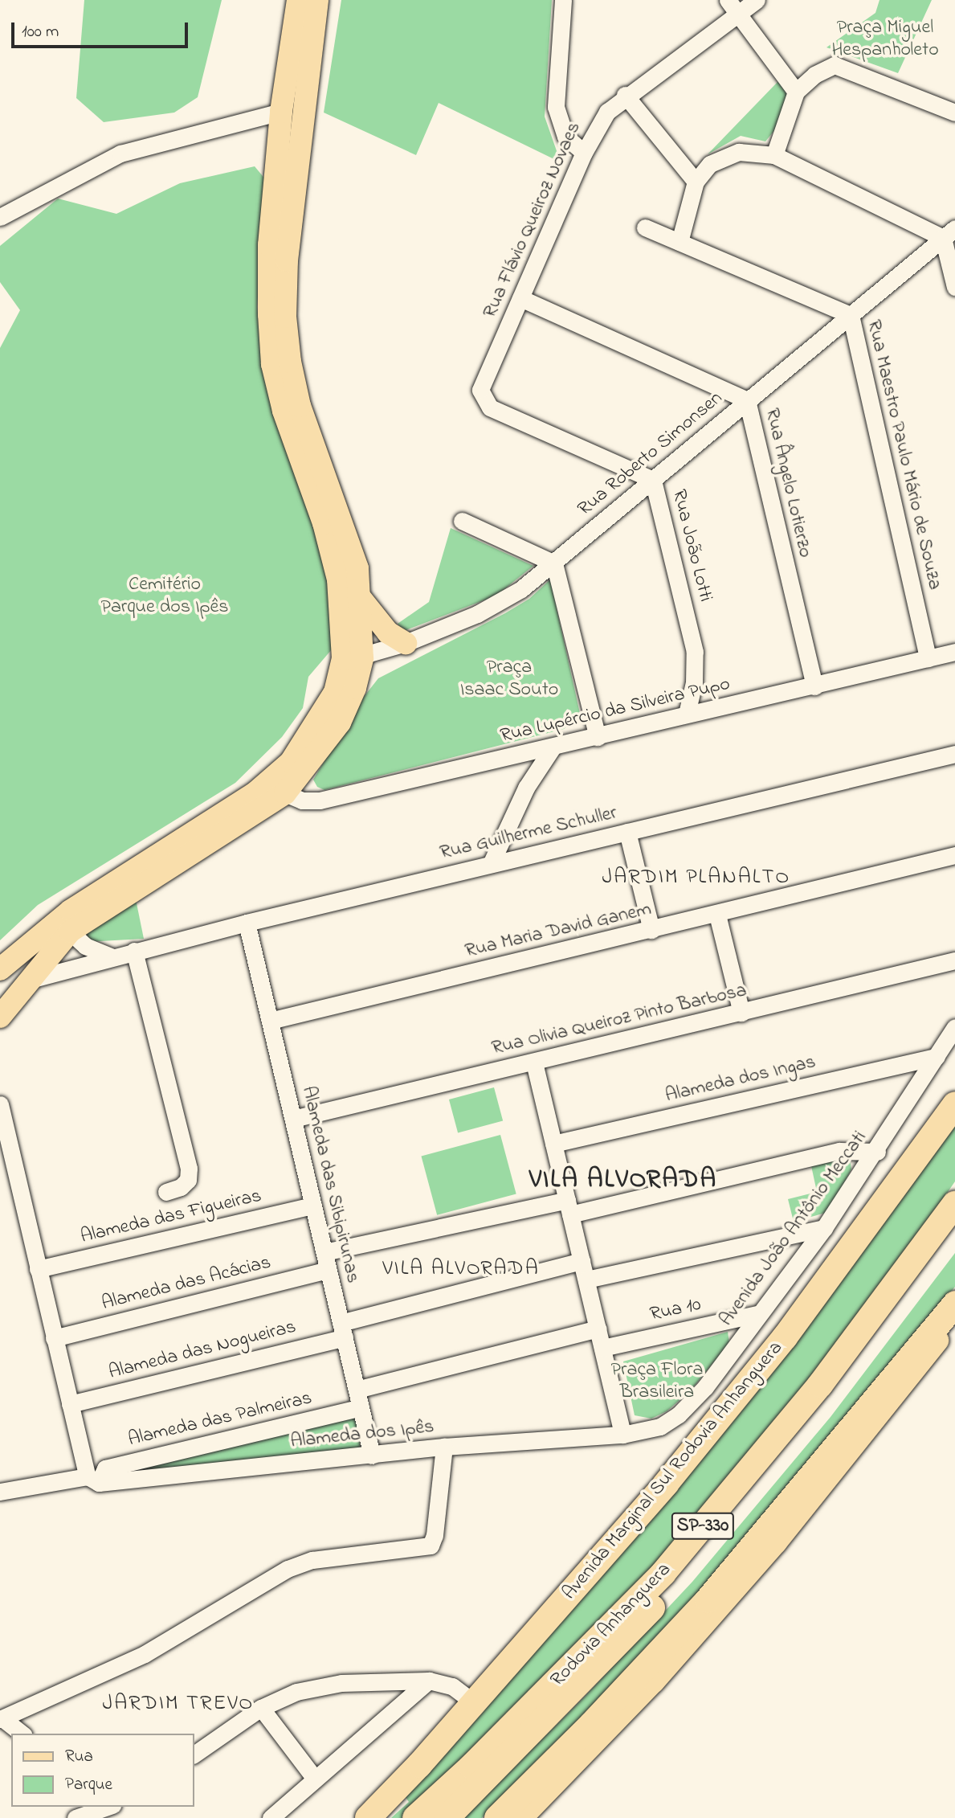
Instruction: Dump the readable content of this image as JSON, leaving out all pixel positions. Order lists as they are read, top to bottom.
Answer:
{
  "streets": {
    "highway": ["Avenida Marginal Sul Rodovia Anhanguera", "SP-330", "Rodovia Anhanguera"],
    "street": [
      "Rua Flávio Queiroz Novaes",
      "Rua Roberto Simonsen",
      "Rua Maestro Paulo Mário de Souza",
      "Rua Ângelo Lotierzo",
      "Rua João Lotti",
      "Rua Lupércio da Silveira Pupo",
      "Rua Guilherme Schuller",
      "Rua Maria David Ganem",
      "Rua Olivia Queiroz Pinto Barbosa",
      "Alameda dos Ingas",
      "Alameda das Sibipirunas",
      "Alameda das Figueiras",
      "Avenida João Antônio Meccati",
      "Alameda das Acácias",
      "Rua 10",
      "Alameda das Nogueiras",
      "Alameda das Palmeiras",
      "Alameda dos Ipês"
    ]
  },
  "crossings": [
    ["Rua Flávio Queiroz Novaes", "Rua Ângelo Lotierzo"],
    ["Rua Flávio Queiroz Novaes", "Rua João Lotti"],
    ["Rua Roberto Simonsen", "Rua Maestro Paulo Mário de Souza"],
    ["Rua Roberto Simonsen", "Rua Ângelo Lotierzo"],
    ["Rua Roberto Simonsen", "Rua João Lotti"],
    ["Rua Maestro Paulo Mário de Souza", "Rua Lupércio da Silveira Pupo"],
    ["Rua Ângelo Lotierzo", "Rua Lupércio da Silveira Pupo"],
    ["Rua João Lotti", "Rua Lupércio da Silveira Pupo"],
    ["Rua Guilherme Schuller", "Alameda das Sibipirunas"],
    ["Rua Maria David Ganem", "Alameda das Sibipirunas"],
    ["Rua Olivia Queiroz Pinto Barbosa", "Alameda das Sibipirunas"],
    ["Alameda dos Ingas", "Avenida João Antônio Meccati"],
    ["Alameda das Sibipirunas", "Alameda das Figueiras"],
    ["Alameda das Sibipirunas", "Alameda das Acácias"],
    ["Alameda das Sibipirunas", "Alameda das Nogueiras"],
    ["Alameda das Sibipirunas", "Alameda das Palmeiras"],
    ["Alameda das Sibipirunas", "Alameda dos Ipês"],
    ["Avenida João Antônio Meccati", "Rua 10"],
    ["Avenida João Antônio Meccati", "Alameda dos Ipês"],
    ["Alameda das Palmeiras", "Alameda dos Ipês"]
  ],
  "districts": [
    "JARDIM PLANALTO",
    "VILA ALVORADA",
    "VILA ALVORADA",
    "JARDIM TREVO"
  ],
  "parks": [
    "Praça Miguel Hespanholeto",
    "Cemitério Parque dos Ipês",
    "Praça Isaac Souto",
    "Praça Flora Brasileira"
  ],
  "legend": ["Rua", "Parque"],
  "scale_bar": "100 m"
}
